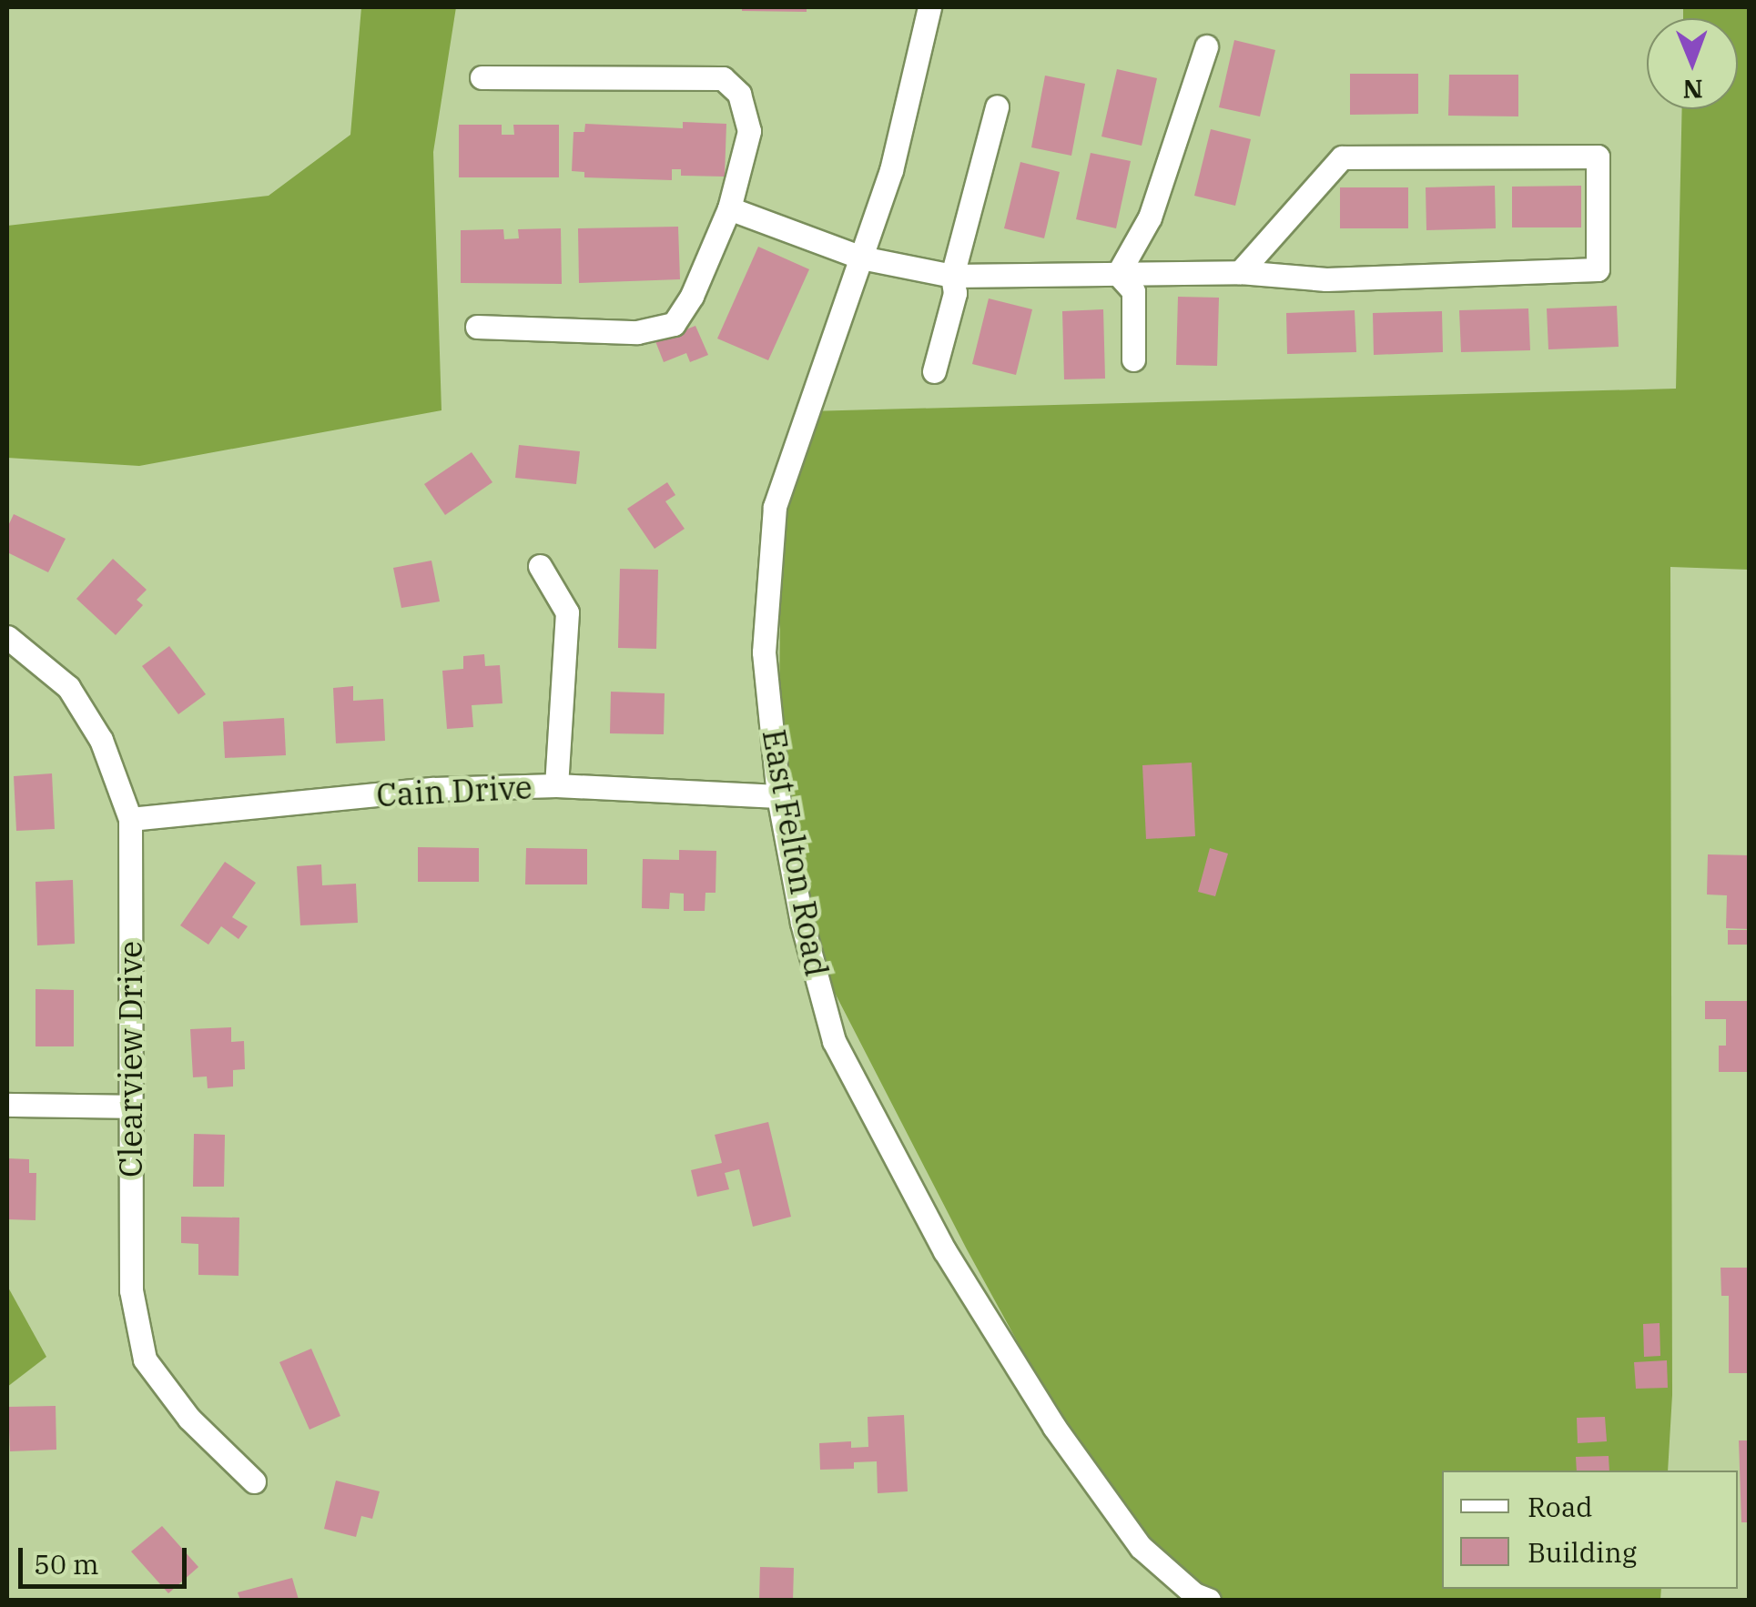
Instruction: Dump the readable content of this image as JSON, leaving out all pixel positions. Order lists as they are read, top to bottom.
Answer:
{
  "streets": {
    "street": ["Cain Drive", "East Felton Road", "Clearview Drive"]
  },
  "crossings": [
    ["Cain Drive", "East Felton Road"],
    ["Cain Drive", "Clearview Drive"]
  ],
  "legend": ["Road", "Building"],
  "scale_bar": "50 m",
  "north": "bottom"
}
